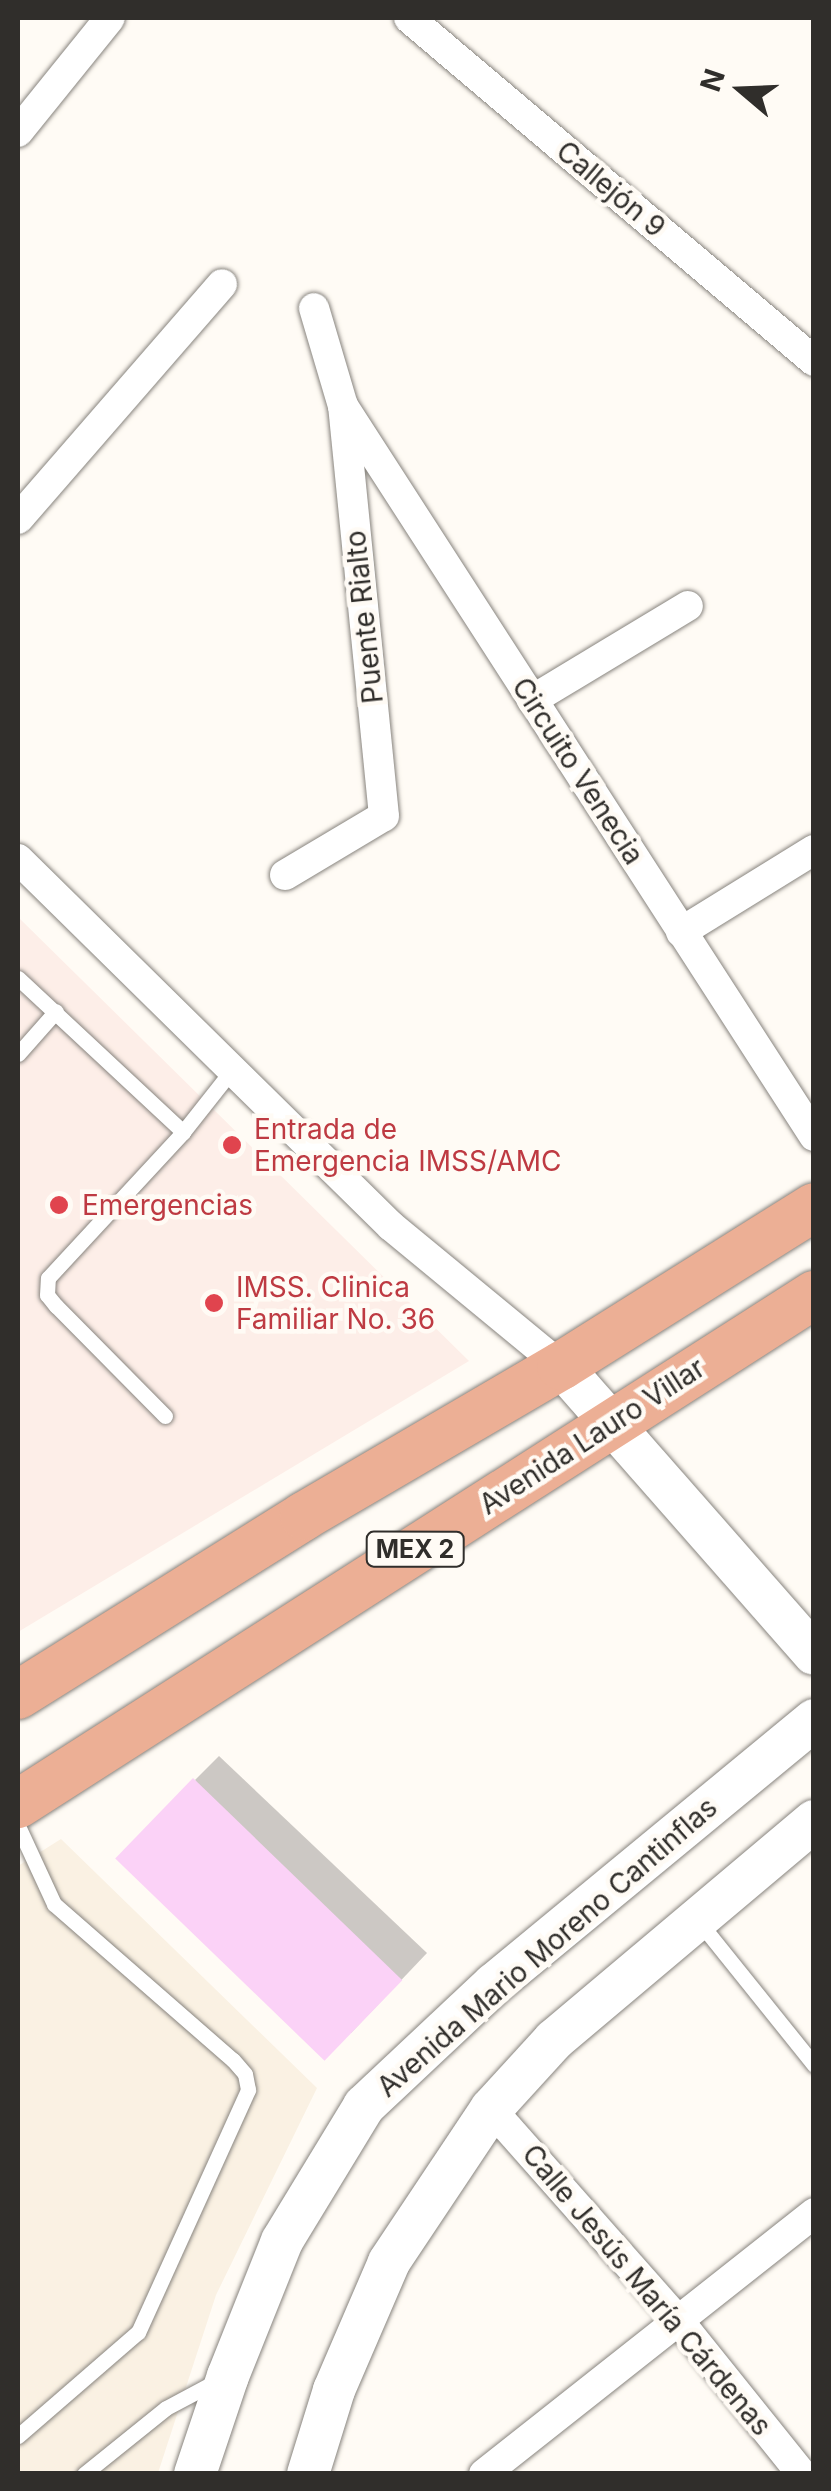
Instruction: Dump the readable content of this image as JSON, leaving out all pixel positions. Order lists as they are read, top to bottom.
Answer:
{
  "streets": {
    "main road": ["Avenida Lauro Villar", "MEX 2", "Avenida Mario Moreno Cantinflas"],
    "street": [
      "Callejón 9",
      "Puente Rialto",
      "Circuito Venecia",
      "Calle Jesús María Cárdenas"
    ]
  },
  "crossings": [
    ["Puente Rialto", "Circuito Venecia"]
  ],
  "places": ["Entrada de Emergencia IMSS/AMC", "Emergencias", "IMSS. Clinica Familiar No. 36"],
  "north": "left"
}
